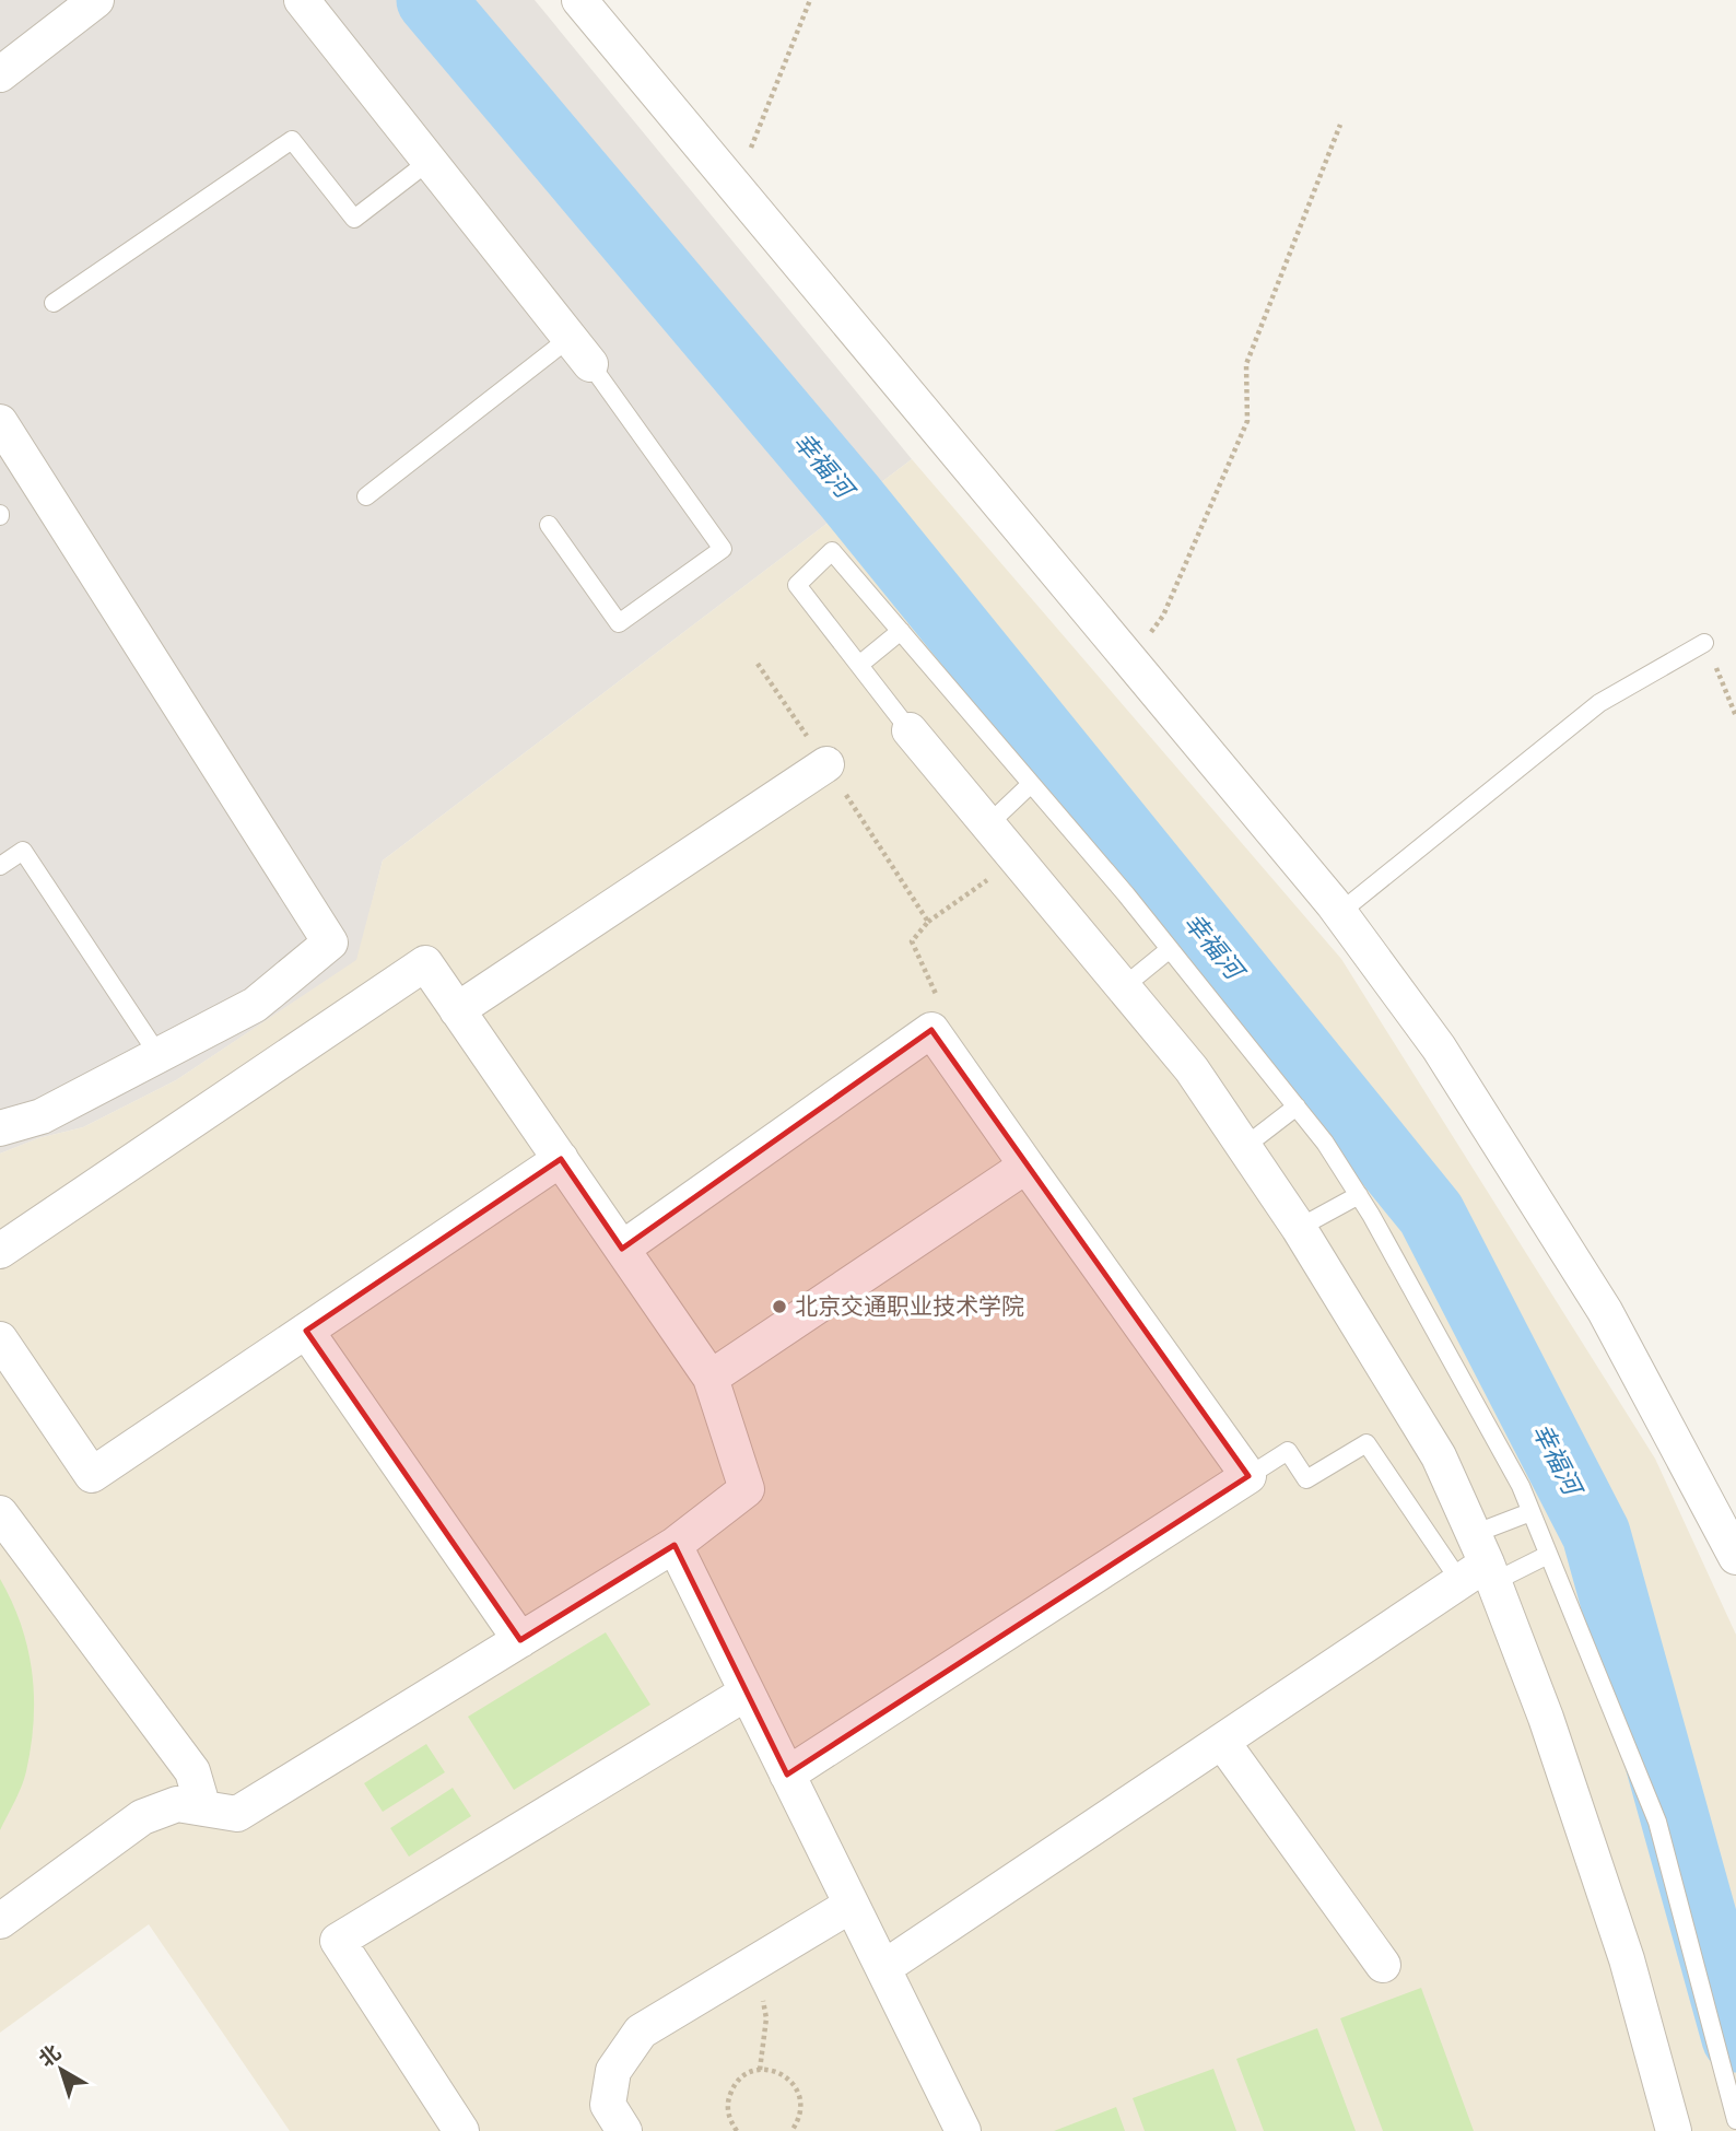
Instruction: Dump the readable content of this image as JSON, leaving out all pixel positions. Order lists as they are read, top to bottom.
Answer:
{
  "water": ["幸福河"],
  "places": ["北京交通职业技术学院"],
  "north": "top left"
}
